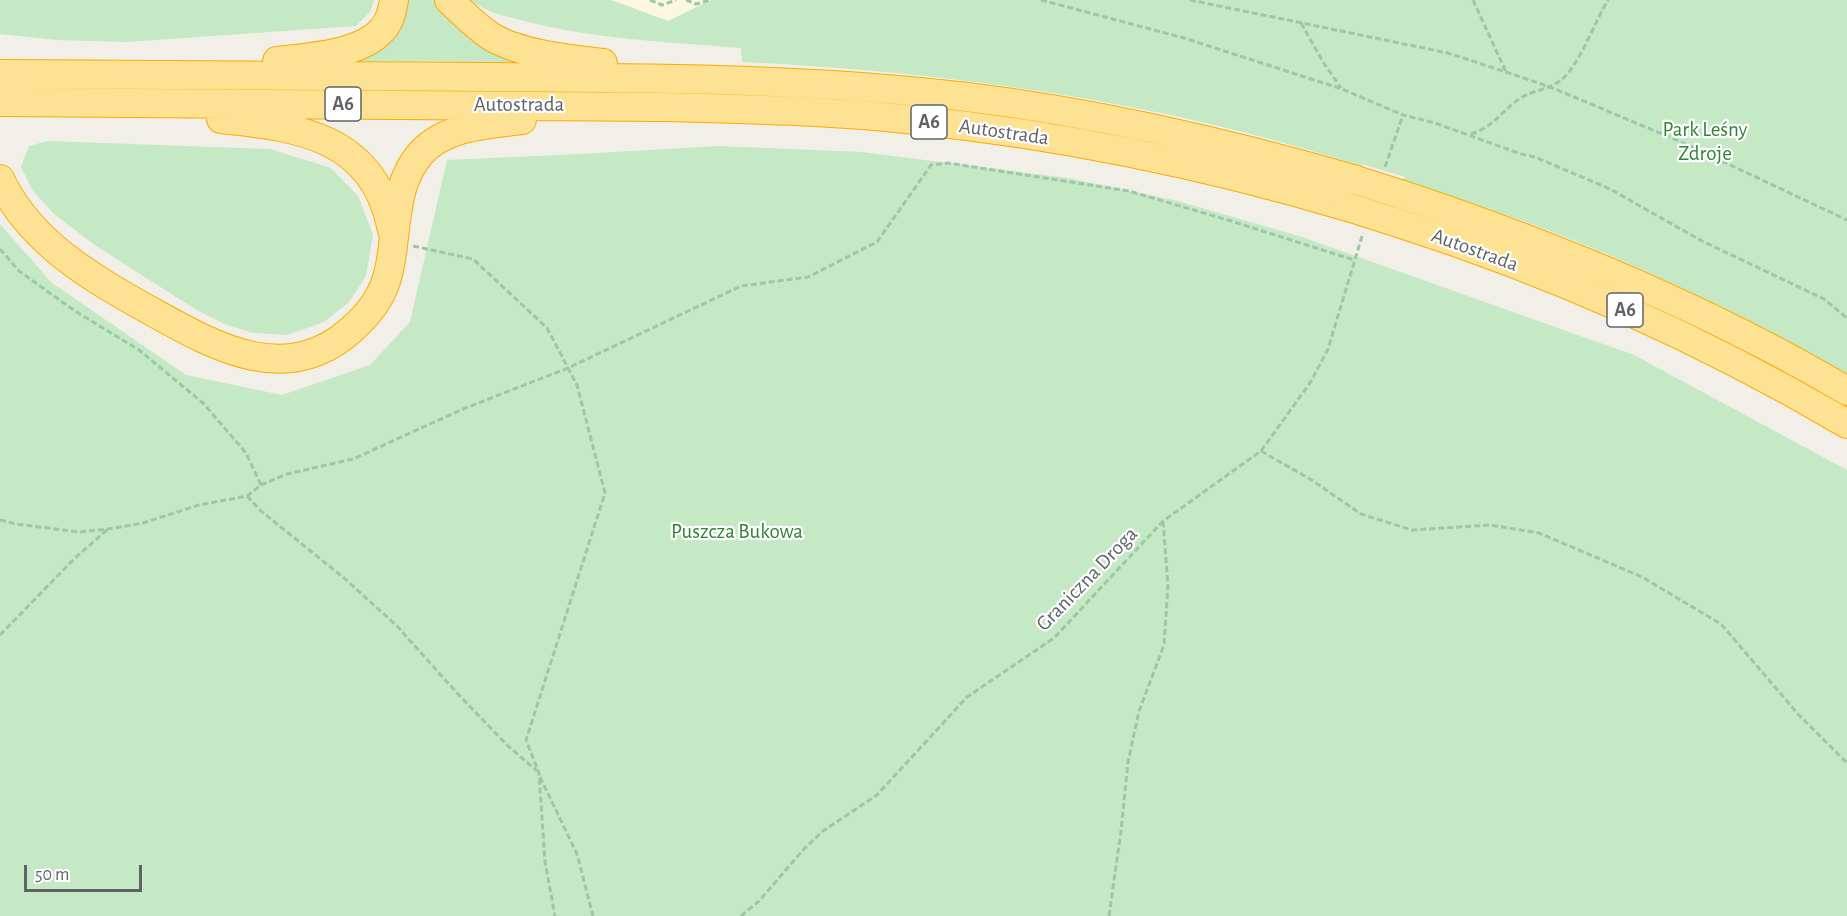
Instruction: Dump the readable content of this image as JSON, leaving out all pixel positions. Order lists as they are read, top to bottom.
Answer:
{
  "streets": {
    "highway": ["A6", "Autostrada"],
    "path": ["Graniczna Droga"]
  },
  "parks": ["Park Leśny Zdroje", "Puszcza Bukowa"],
  "scale_bar": "50 m"
}
